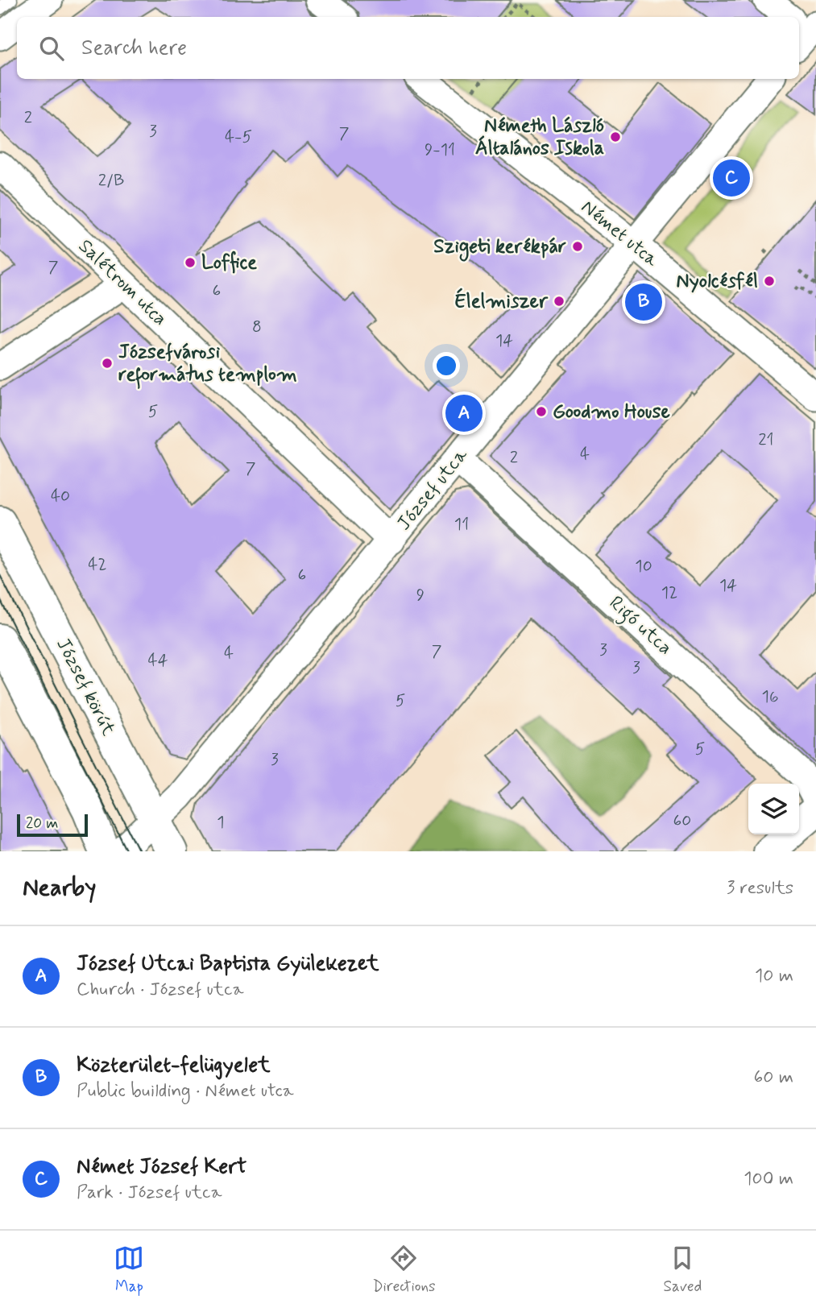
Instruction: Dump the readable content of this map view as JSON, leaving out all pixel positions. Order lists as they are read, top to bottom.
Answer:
{
  "streets": {
    "main road": ["József körút"],
    "street": [
      "Német utca",
      "Salétrom utca",
      "József utca",
      "Rigó utca"
    ]
  },
  "crossings": [
    ["Német utca", "József utca"],
    ["Salétrom utca", "József utca"],
    ["József utca", "Rigó utca"],
    ["József utca", "József körút"]
  ],
  "places": [
    "Németh László Általános Iskola",
    "Szigeti kerékpár",
    "Loffice",
    "Nyolcésfél",
    "Élelmiszer",
    "Józsefvárosi református templom",
    "Goodmo House"
  ],
  "house_numbers": [
    "2",
    "3",
    "7",
    "4-5",
    "9-11",
    "2/B",
    "7",
    "6",
    "8",
    "14",
    "5",
    "21",
    "4",
    "2",
    "7",
    "40",
    "11",
    "42",
    "10",
    "6",
    "14",
    "12",
    "9",
    "3",
    "7",
    "4",
    "44",
    "3",
    "16",
    "5",
    "5",
    "3",
    "60",
    "1"
  ],
  "scale_bar": "20 m",
  "page": {
    "search": "Search here",
    "pins": ["C", "B", "A"],
    "scale": "20 m",
    "heading": ["Nearby", "3 results"],
    "list": [
      {
        "mark": "A",
        "name": "József Utcai Baptista Gyülekezet",
        "note": "Church · József utca",
        "value": "10 m"
      },
      {
        "mark": "B",
        "name": "Közterület-felügyelet",
        "note": "Public building · Német utca",
        "value": "60 m"
      },
      {
        "mark": "C",
        "name": "Német József Kert",
        "note": "Park · József utca",
        "value": "100 m"
      }
    ],
    "nav": ["Map", "Directions", "Saved"]
  }
}
